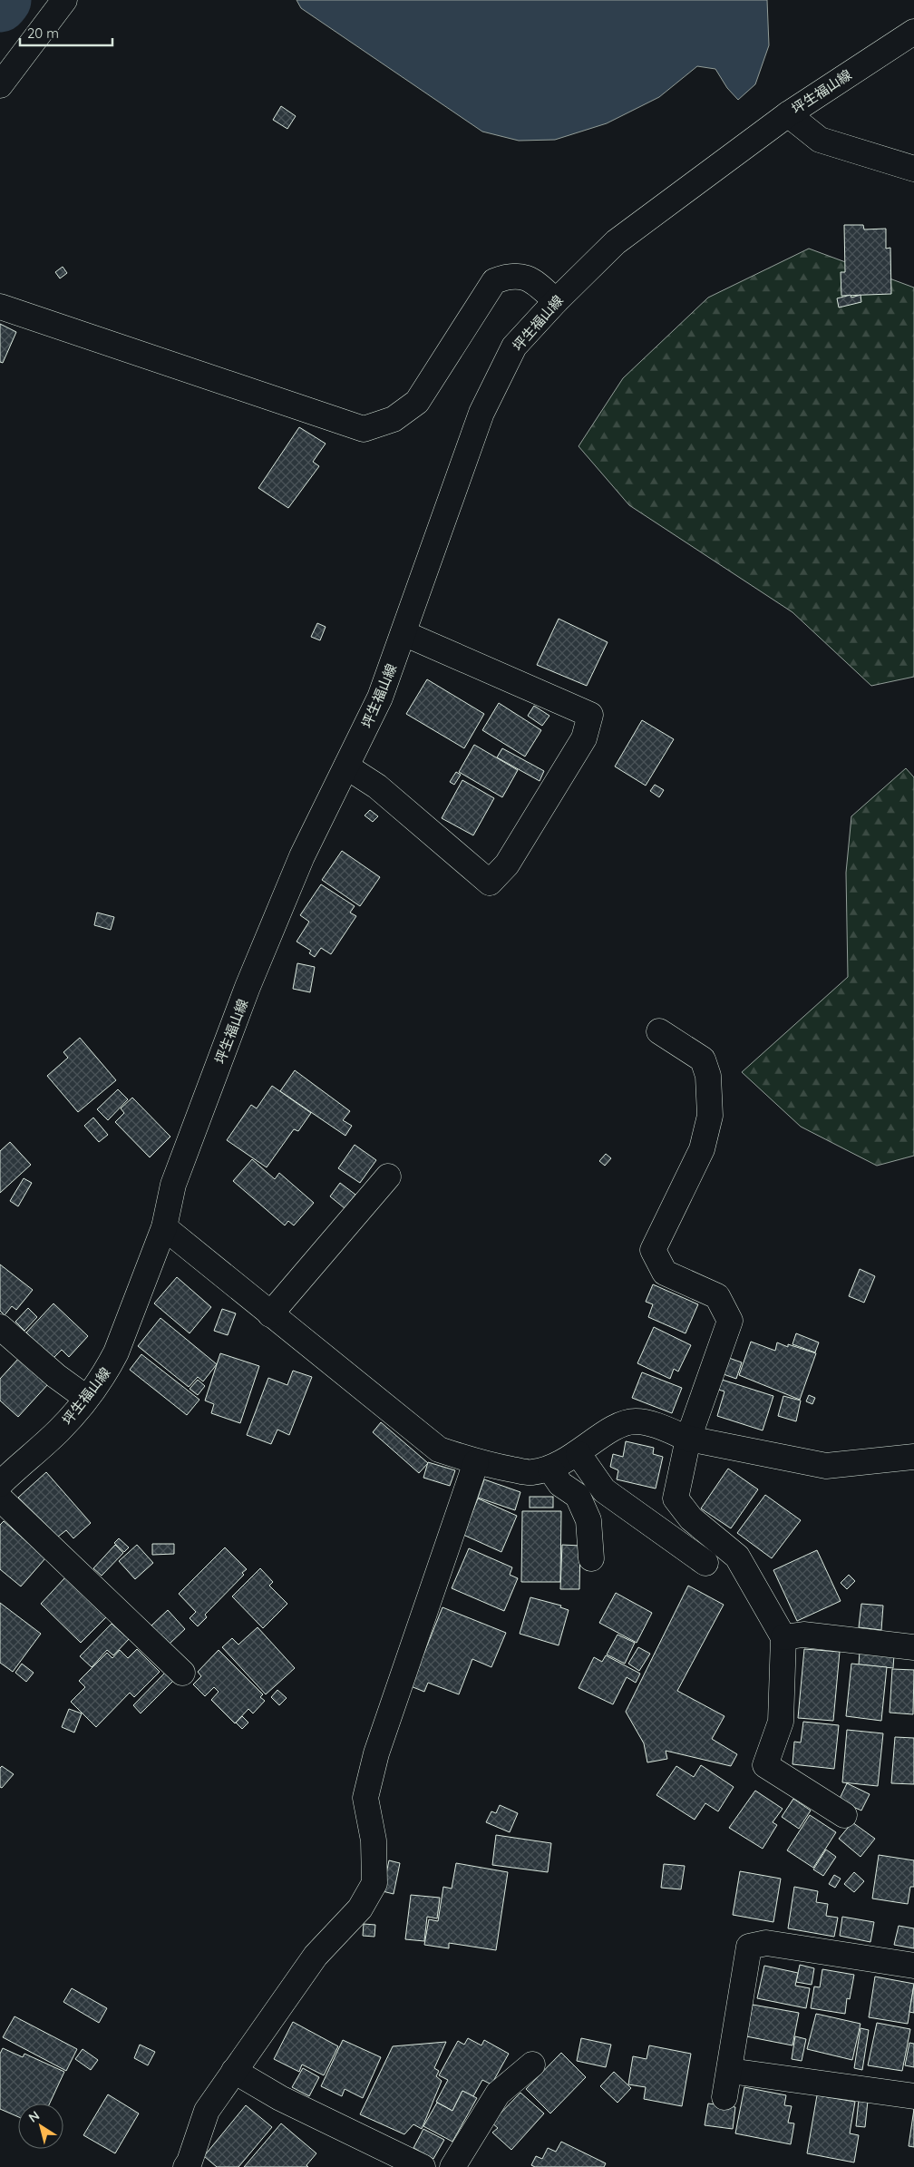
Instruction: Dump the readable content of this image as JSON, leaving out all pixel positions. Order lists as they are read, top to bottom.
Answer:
{
  "streets": {
    "street": ["坪生福山線"]
  },
  "scale_bar": "20 m",
  "north": "top left"
}
